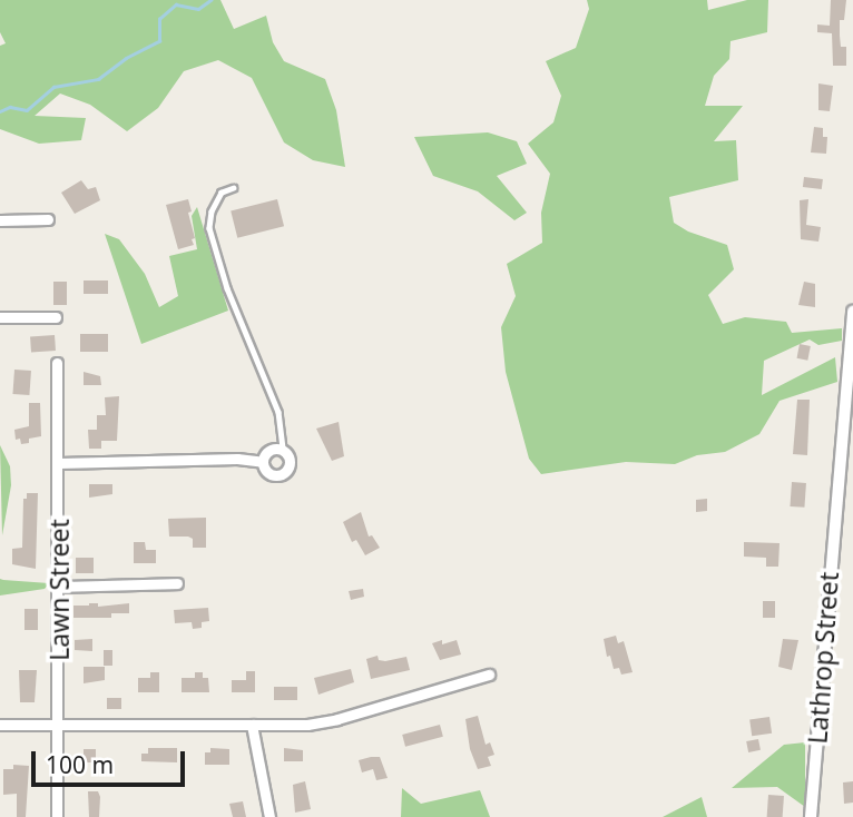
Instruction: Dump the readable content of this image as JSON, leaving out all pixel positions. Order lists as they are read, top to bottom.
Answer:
{
  "streets": {
    "street": ["Lawn Street", "Lathrop Street"]
  },
  "scale_bar": "100 m"
}
